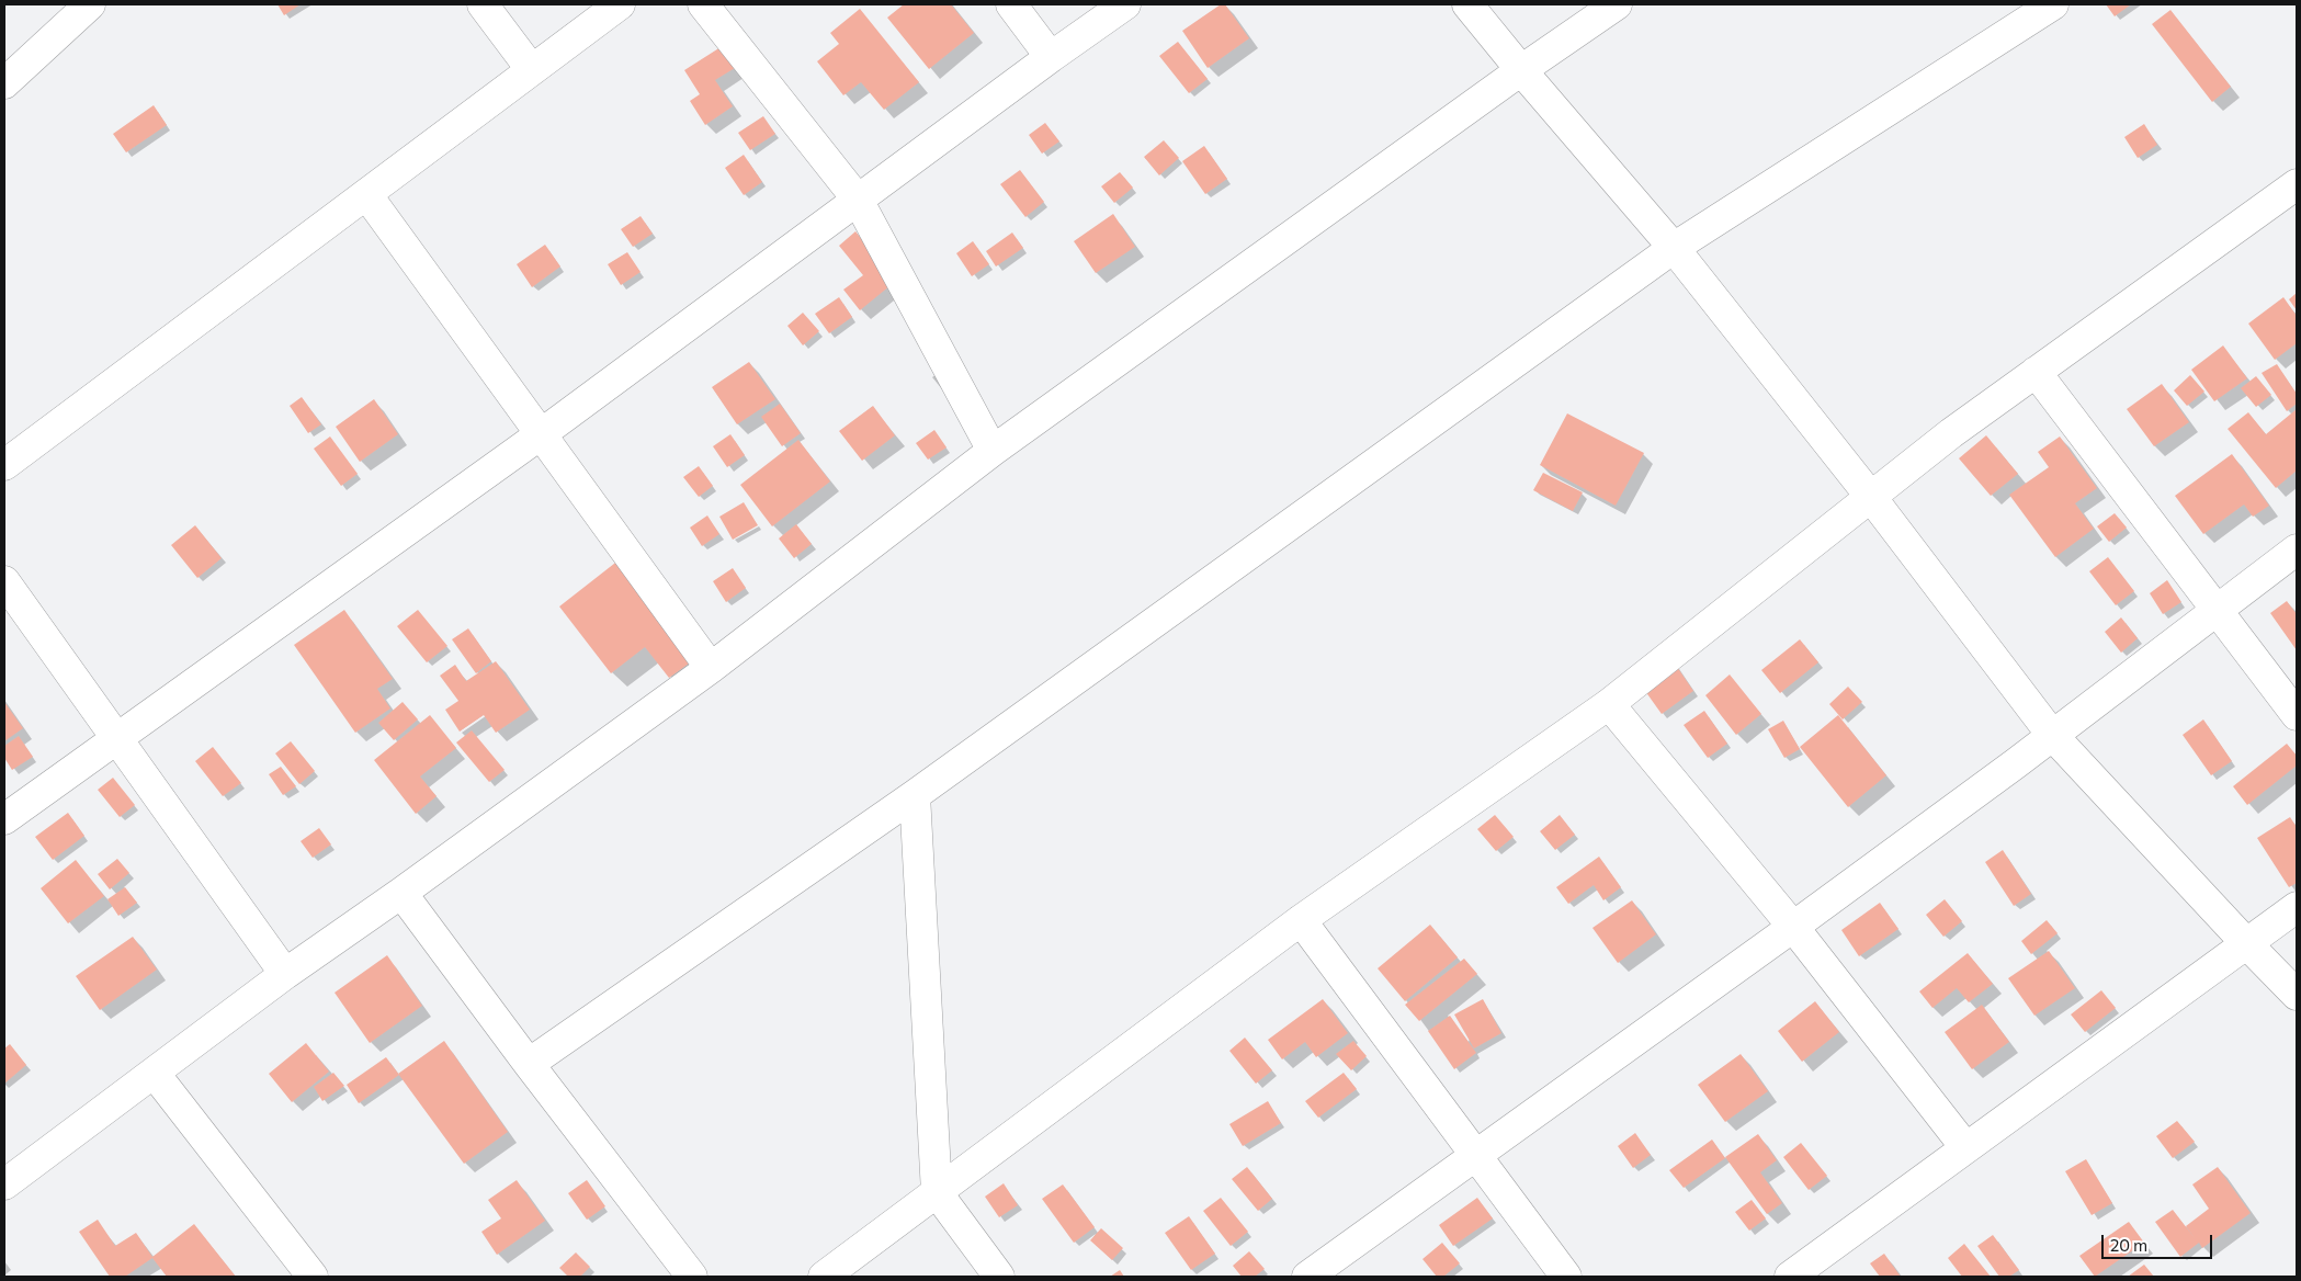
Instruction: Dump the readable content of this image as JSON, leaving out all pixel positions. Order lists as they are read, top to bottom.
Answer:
{
  "scale_bar": "20 m"
}
